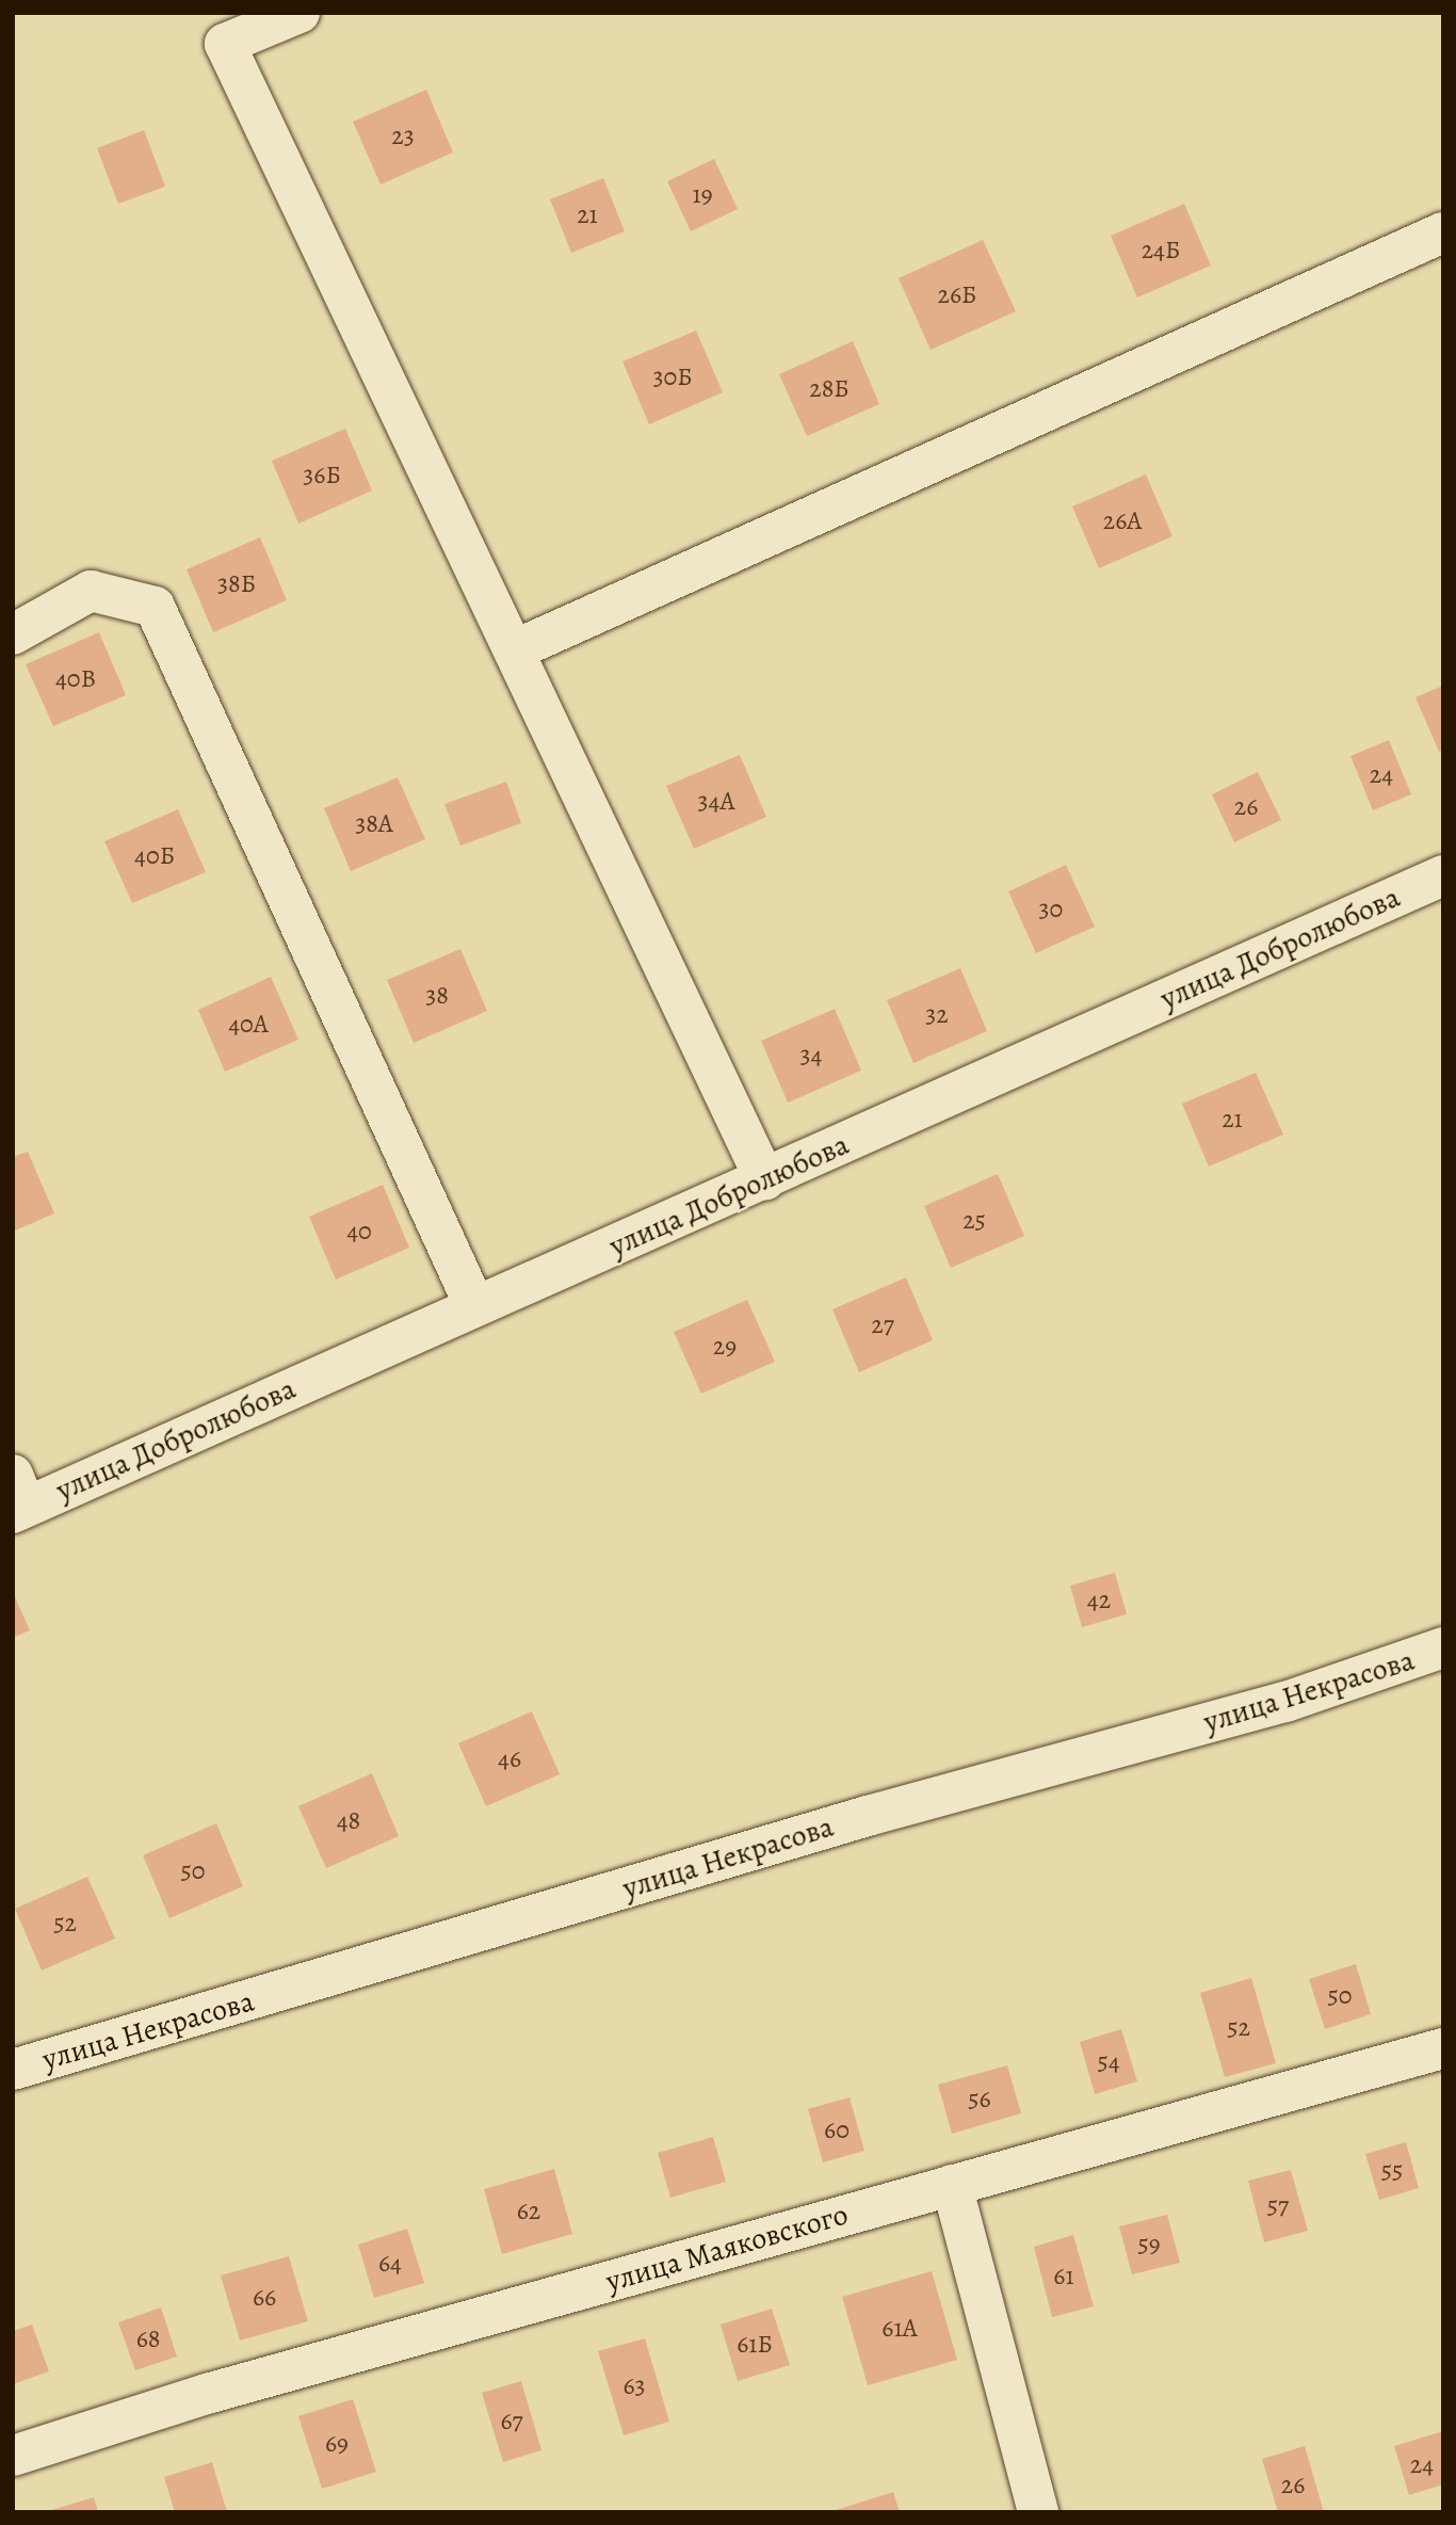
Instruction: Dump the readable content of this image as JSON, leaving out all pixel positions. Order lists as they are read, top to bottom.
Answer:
{
  "streets": {
    "street": ["улица Добролюбова", "улица Некрасова", "улица Маяковского"]
  },
  "house_numbers": [
    "23",
    "19",
    "21",
    "24Б",
    "26Б",
    "30Б",
    "28Б",
    "36Б",
    "26А",
    "38Б",
    "40В",
    "24",
    "34А",
    "26",
    "38А",
    "40Б",
    "30",
    "38",
    "32",
    "40А",
    "34",
    "21",
    "25",
    "40",
    "27",
    "29",
    "42",
    "46",
    "48",
    "50",
    "52",
    "50",
    "52",
    "54",
    "56",
    "60",
    "55",
    "57",
    "62",
    "59",
    "64",
    "61",
    "66",
    "61А",
    "68",
    "61Б",
    "63",
    "67",
    "69",
    "24",
    "26"
  ]
}
